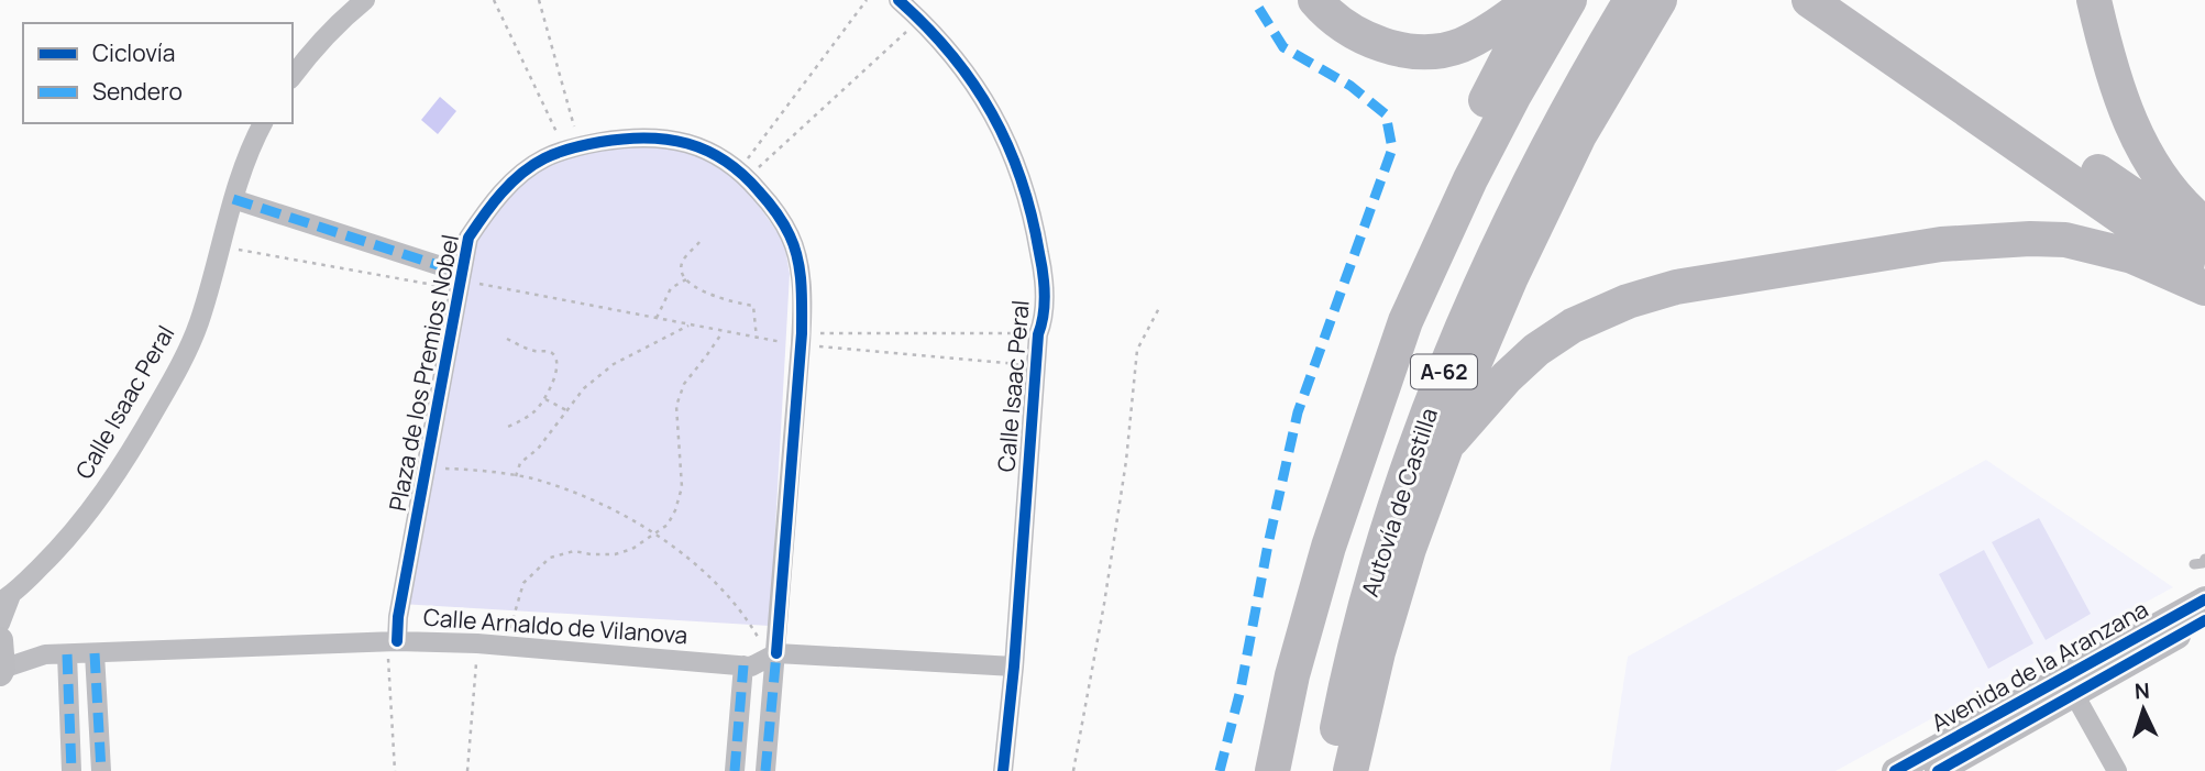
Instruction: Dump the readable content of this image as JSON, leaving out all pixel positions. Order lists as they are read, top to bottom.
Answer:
{
  "streets": {
    "highway": ["A-62", "Autovía de Castilla"],
    "street": [
      "Plaza de los Premios Nobel",
      "Calle Isaac Peral",
      "Calle Arnaldo de Vilanova",
      "Avenida de la Aranzana"
    ]
  },
  "crossings": [
    ["Plaza de los Premios Nobel", "Calle Arnaldo de Vilanova"],
    ["Calle Isaac Peral", "Calle Arnaldo de Vilanova"]
  ],
  "legend": ["Ciclovía", "Sendero"],
  "north": "top"
}
